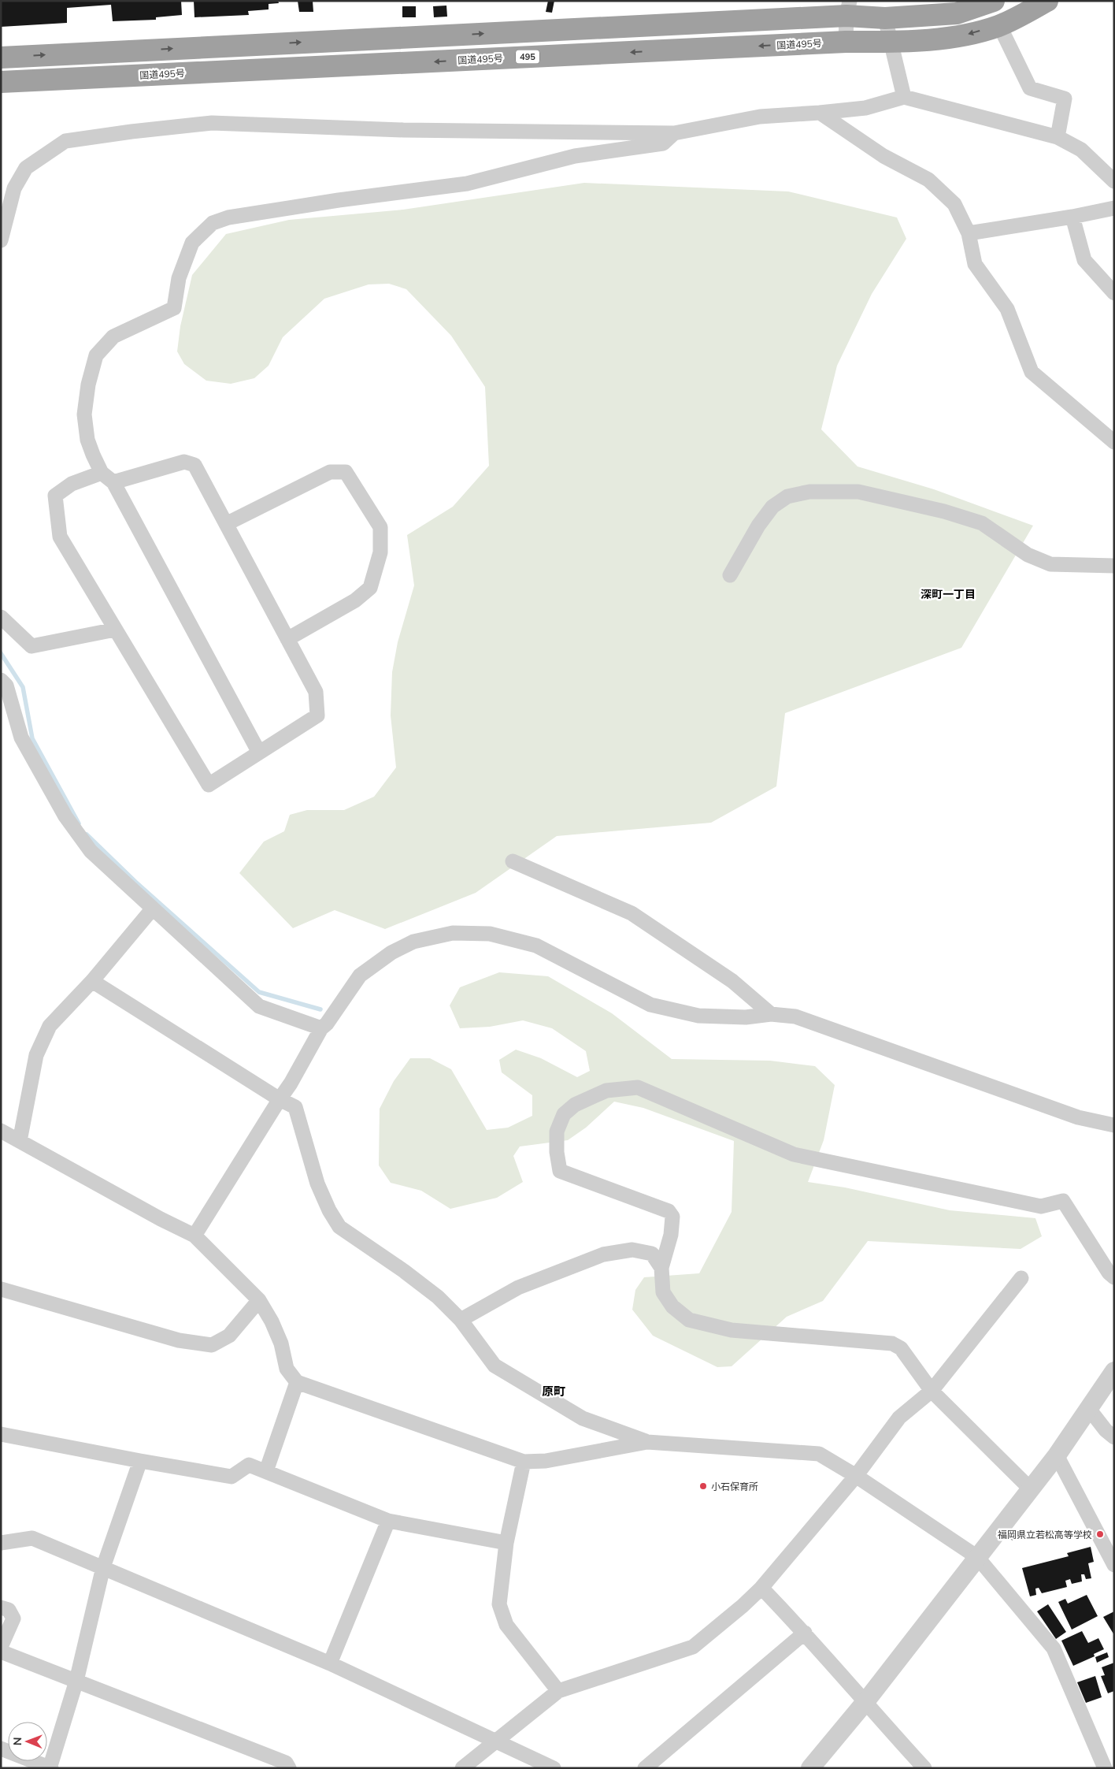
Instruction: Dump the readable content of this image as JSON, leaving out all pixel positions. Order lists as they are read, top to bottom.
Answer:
{
  "streets": {
    "highway": ["国道495号", "495"]
  },
  "districts": ["深町一丁目", "原町"],
  "places": ["小石保育所", "福岡県立若松高等学校"],
  "north": "left"
}
